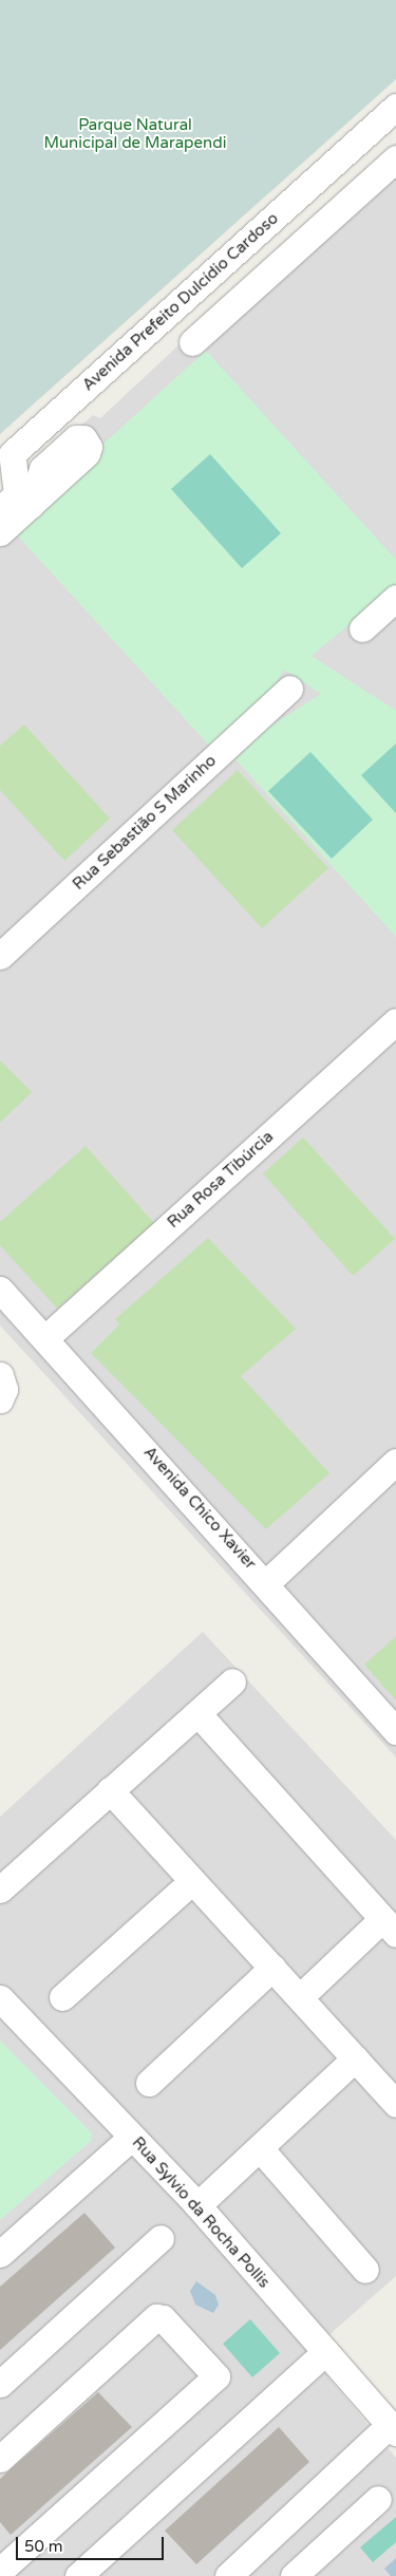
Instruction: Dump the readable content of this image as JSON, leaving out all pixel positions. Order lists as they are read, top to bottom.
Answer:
{
  "streets": {
    "street": [
      "Avenida Prefeito Dulcídio Cardoso",
      "Rua Sebastião S Marinho",
      "Rua Rosa Tibúrcia",
      "Avenida Chico Xavier",
      "Rua Sylvio da Rocha Pollis"
    ]
  },
  "crossings": [
    ["Rua Rosa Tibúrcia", "Avenida Chico Xavier"]
  ],
  "parks": ["Parque Natural Municipal de Marapendi"],
  "scale_bar": "50 m"
}
